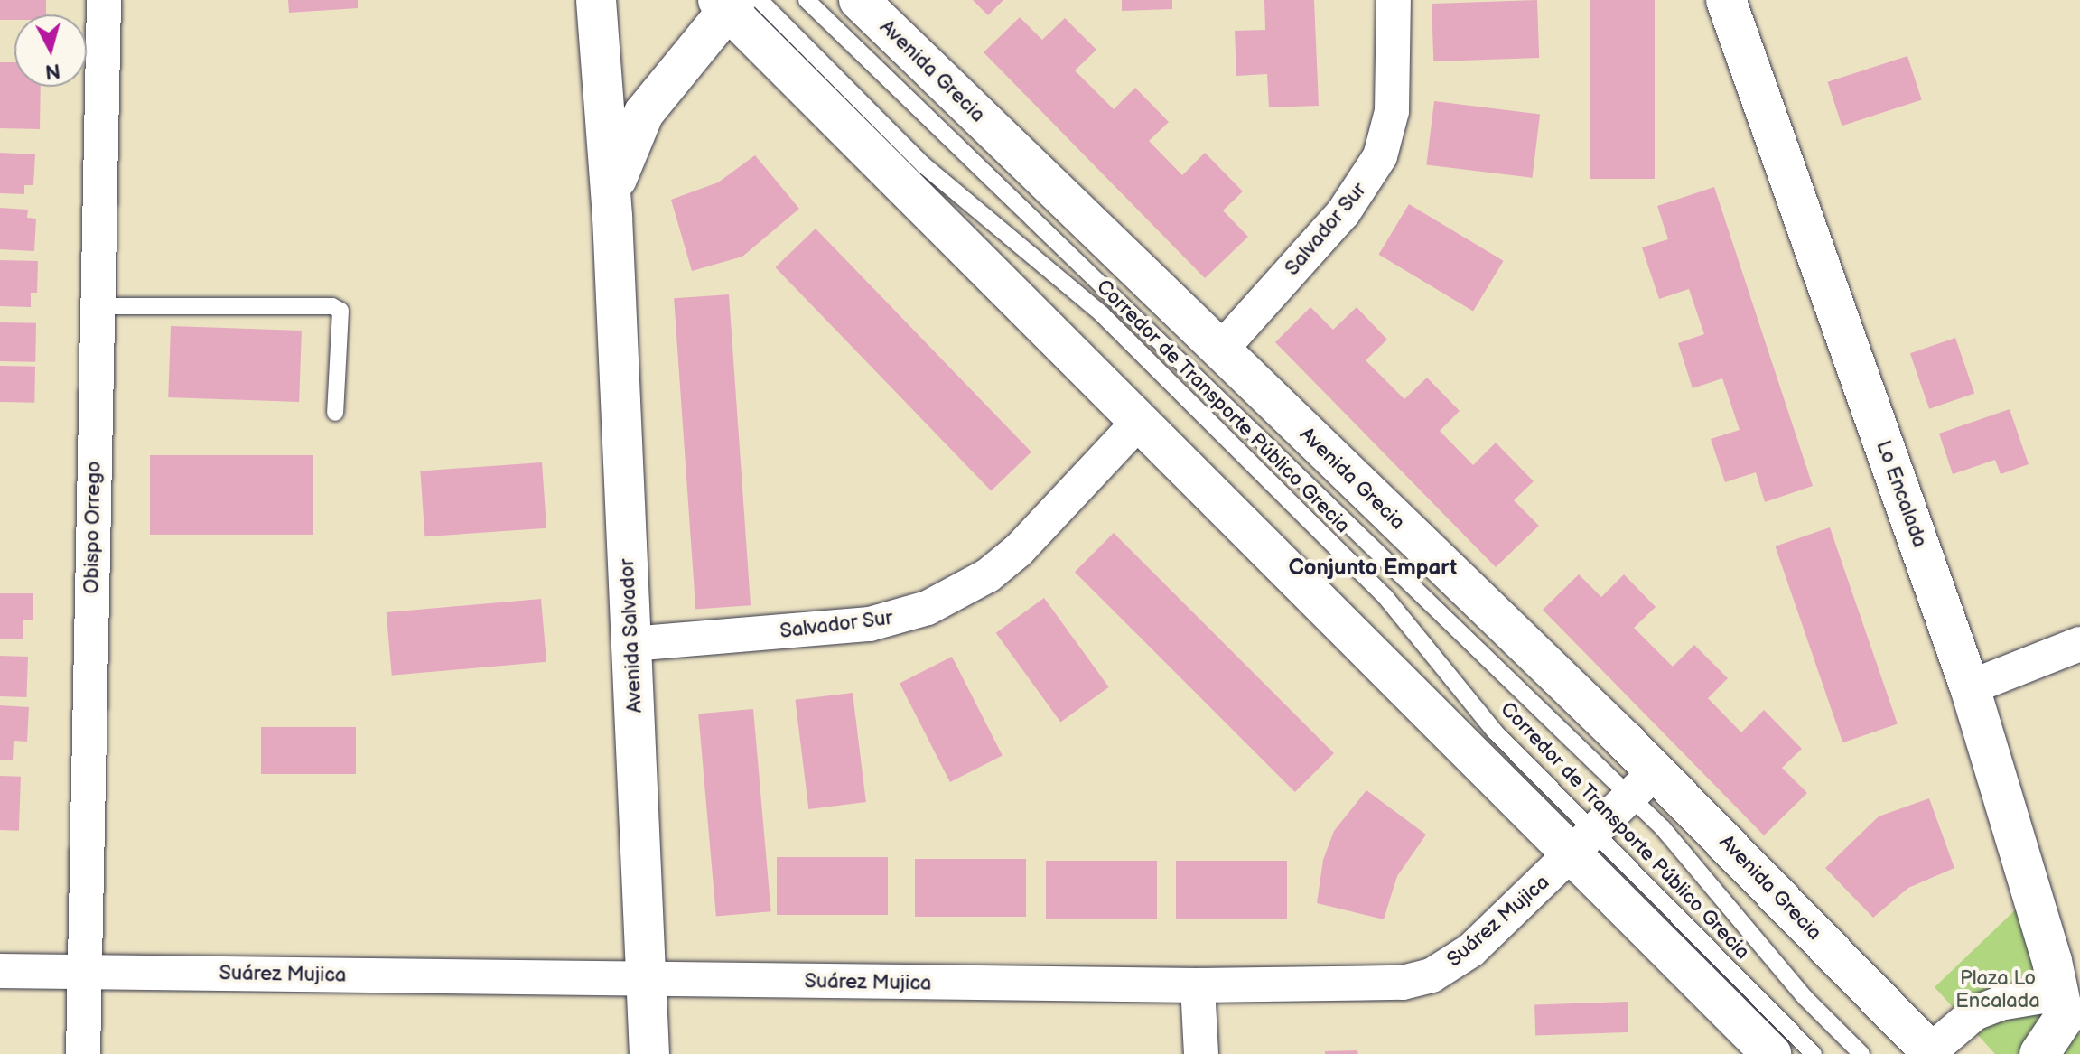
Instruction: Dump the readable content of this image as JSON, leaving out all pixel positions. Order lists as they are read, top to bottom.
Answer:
{
  "streets": {
    "main road": ["Avenida Grecia", "Lo Encalada", "Avenida Salvador"],
    "street": ["Salvador Sur", "Obispo Orrego", "Suárez Mujica"],
    "lane": ["Corredor de Transporte Público Grecia"]
  },
  "crossings": [
    ["Avenida Grecia", "Salvador Sur"],
    ["Avenida Grecia", "Corredor de Transporte Público Grecia"],
    ["Avenida Grecia", "Suárez Mujica"],
    ["Salvador Sur", "Avenida Salvador"],
    ["Corredor de Transporte Público Grecia", "Avenida Salvador"],
    ["Corredor de Transporte Público Grecia", "Suárez Mujica"],
    ["Obispo Orrego", "Suárez Mujica"],
    ["Avenida Salvador", "Suárez Mujica"]
  ],
  "districts": ["Conjunto Empart"],
  "parks": ["Plaza Lo Encalada"],
  "north": "bottom"
}
